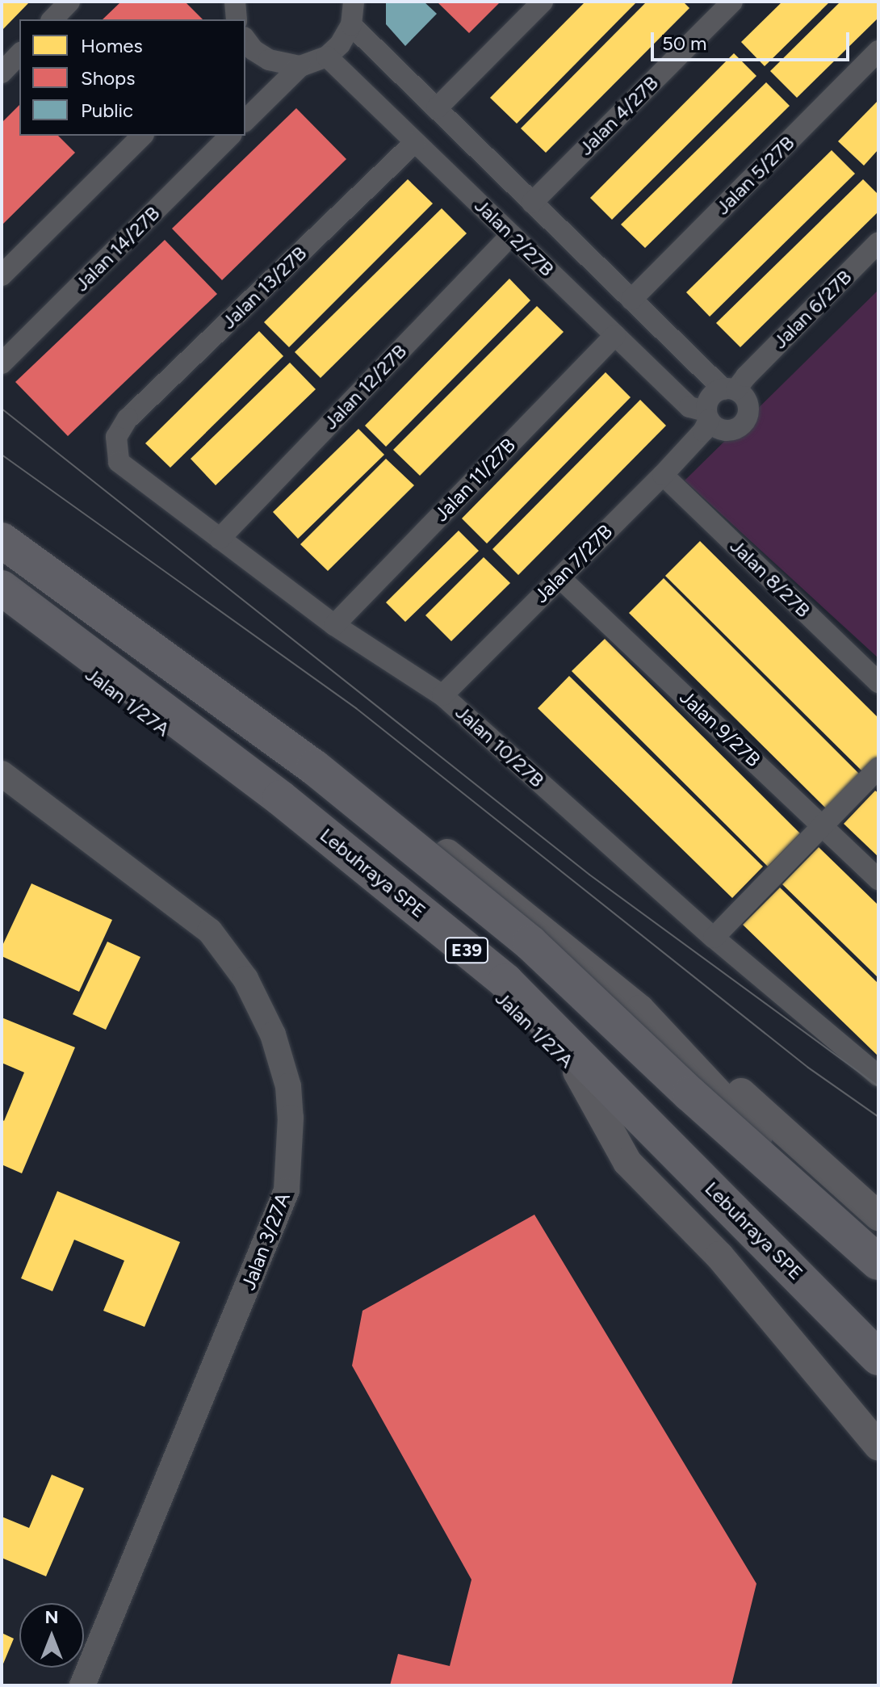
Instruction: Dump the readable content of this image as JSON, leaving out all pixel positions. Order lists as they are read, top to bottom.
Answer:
{
  "streets": {
    "highway": ["Lebuhraya SPE", "E39"],
    "main road": ["Jalan 1/27A"],
    "street": [
      "Jalan 4/27B",
      "Jalan 5/27B",
      "Jalan 2/27B",
      "Jalan 14/27B",
      "Jalan 13/27B",
      "Jalan 6/27B",
      "Jalan 12/27B",
      "Jalan 11/27B",
      "Jalan 7/27B",
      "Jalan 8/27B",
      "Jalan 9/27B",
      "Jalan 10/27B",
      "Jalan 3/27A"
    ]
  },
  "crossings": [
    ["Jalan 4/27B", "Jalan 2/27B"],
    ["Jalan 5/27B", "Jalan 2/27B"],
    ["Jalan 2/27B", "Jalan 13/27B"],
    ["Jalan 2/27B", "Jalan 6/27B"],
    ["Jalan 2/27B", "Jalan 12/27B"],
    ["Jalan 2/27B", "Jalan 11/27B"],
    ["Jalan 2/27B", "Jalan 7/27B"],
    ["Jalan 13/27B", "Jalan 10/27B"],
    ["Jalan 6/27B", "Jalan 7/27B"],
    ["Jalan 12/27B", "Jalan 10/27B"],
    ["Jalan 11/27B", "Jalan 10/27B"],
    ["Jalan 7/27B", "Jalan 8/27B"],
    ["Jalan 7/27B", "Jalan 9/27B"],
    ["Jalan 7/27B", "Jalan 10/27B"]
  ],
  "legend": ["Homes", "Shops", "Public"],
  "scale_bar": "50 m",
  "north": "top"
}
